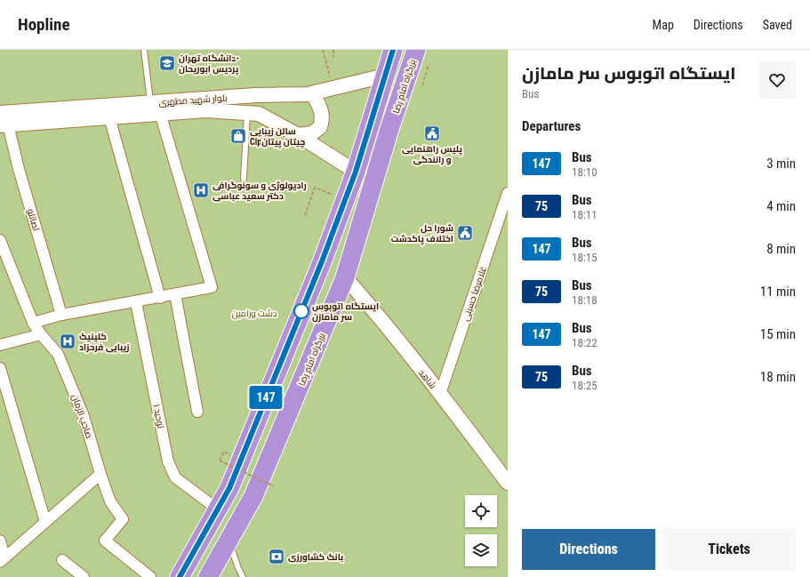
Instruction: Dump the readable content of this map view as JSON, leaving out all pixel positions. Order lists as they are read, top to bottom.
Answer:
{
  "streets": {
    "highway": ["بزرگراه امام رضا"],
    "main road": ["بلوار شهید مطهری", "شاهد"],
    "street": [
      "اصانلو",
      "غلامرضا حسینی",
      "صاحب الزمان",
      "توحید ۱"
    ]
  },
  "crossings": [
    ["بزرگراه امام رضا", "شاهد"],
    ["بلوار شهید مطهری", "اصانلو"],
    ["غلامرضا حسینی", "شاهد"]
  ],
  "parks": ["دشت ورامین"],
  "places": {
    "school or university": ["دانشگاه تهران- پردیس ابوریحان"],
    "public building": ["پلیس راهنمایی و رانندگی", "شورا حل اختلاف پاکدشت"],
    "shop": ["سالن زیبایی Cipچیتان پیتان"],
    "hospital": ["رادیولوژی و سونوگرافی دکتر سعید عباسی", "کلینیک زیبایی فرحزاد"],
    "other": ["ایستگاه اتوبوس سر مامازن"],
    "bank": ["بانک کشاورزی"]
  },
  "lines": ["bus line 147"],
  "page": {
    "header": "Hopline",
    "nav": ["Map", "Directions", "Saved"],
    "on_map": "147",
    "heading": [
      ["ایستگاه اتوبوس سر مامازن", "Bus"],
      "Departures"
    ],
    "list": [
      {
        "mark": "147",
        "name": "Bus",
        "note": "18:10",
        "value": "3 min"
      },
      {
        "mark": "75",
        "name": "Bus",
        "note": "18:11",
        "value": "4 min"
      },
      {
        "mark": "147",
        "name": "Bus",
        "note": "18:15",
        "value": "8 min"
      },
      {
        "mark": "75",
        "name": "Bus",
        "note": "18:18",
        "value": "11 min"
      },
      {
        "mark": "147",
        "name": "Bus",
        "note": "18:22",
        "value": "15 min"
      },
      {
        "mark": "75",
        "name": "Bus",
        "note": "18:25",
        "value": "18 min"
      }
    ],
    "buttons": ["Directions", "Tickets"]
  }
}
